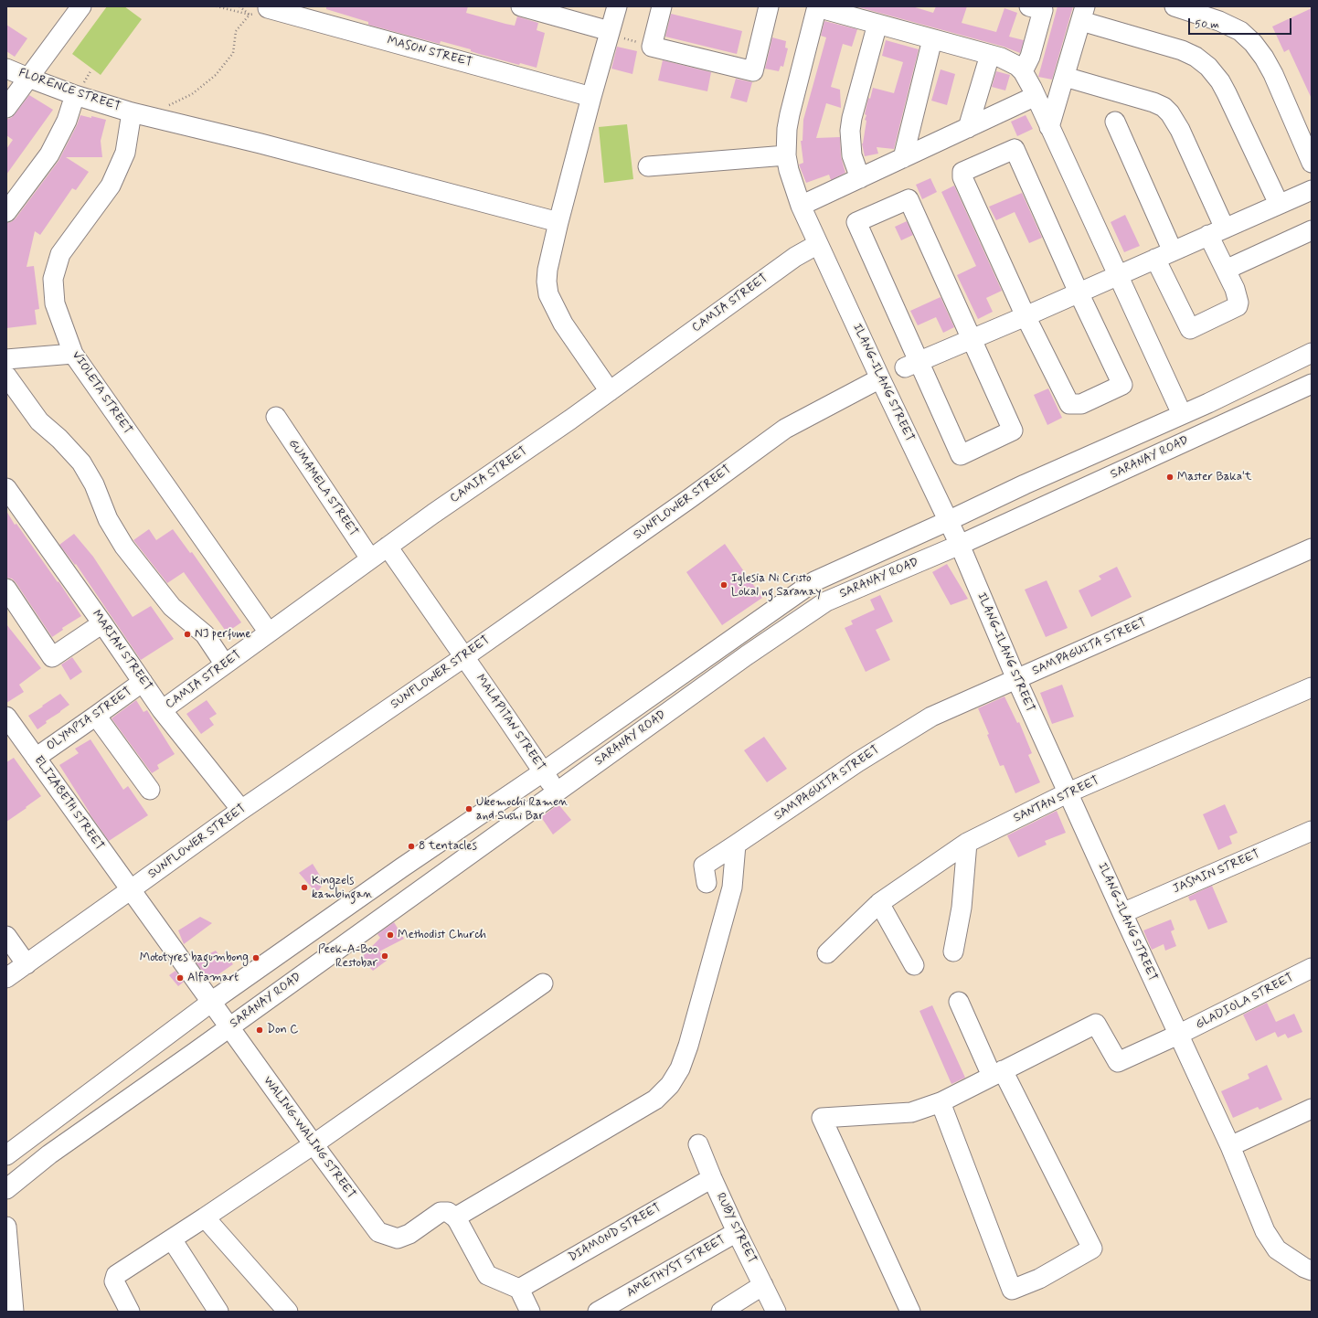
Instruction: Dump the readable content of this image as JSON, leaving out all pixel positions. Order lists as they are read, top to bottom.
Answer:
{
  "streets": {
    "street": [
      "MASON STREET",
      "FLORENCE STREET",
      "CAMIA STREET",
      "ILANG-ILANG STREET",
      "VIOLETA STREET",
      "SARANAY ROAD",
      "GUMAMELA STREET",
      "SUNFLOWER STREET",
      "SAMPAGUITA STREET",
      "MARIAN STREET",
      "OLYMPIA STREET",
      "MALAPITAN STREET",
      "SANTAN STREET",
      "ELIZABETH STREET",
      "JASMIN STREET",
      "GLADIOLA STREET",
      "WALING-WALING STREET",
      "RUBY STREET",
      "DIAMOND STREET",
      "AMETHYST STREET"
    ]
  },
  "crossings": [
    ["FLORENCE STREET", "VIOLETA STREET"],
    ["CAMIA STREET", "ILANG-ILANG STREET"],
    ["CAMIA STREET", "VIOLETA STREET"],
    ["CAMIA STREET", "GUMAMELA STREET"],
    ["CAMIA STREET", "MARIAN STREET"],
    ["CAMIA STREET", "MALAPITAN STREET"],
    ["ILANG-ILANG STREET", "SARANAY ROAD"],
    ["ILANG-ILANG STREET", "SUNFLOWER STREET"],
    ["ILANG-ILANG STREET", "SAMPAGUITA STREET"],
    ["ILANG-ILANG STREET", "SANTAN STREET"],
    ["ILANG-ILANG STREET", "JASMIN STREET"],
    ["ILANG-ILANG STREET", "GLADIOLA STREET"],
    ["SARANAY ROAD", "MALAPITAN STREET"],
    ["SARANAY ROAD", "WALING-WALING STREET"],
    ["SUNFLOWER STREET", "MARIAN STREET"],
    ["SUNFLOWER STREET", "MALAPITAN STREET"],
    ["SUNFLOWER STREET", "ELIZABETH STREET"],
    ["SUNFLOWER STREET", "WALING-WALING STREET"],
    ["MARIAN STREET", "OLYMPIA STREET"],
    ["OLYMPIA STREET", "ELIZABETH STREET"],
    ["ELIZABETH STREET", "WALING-WALING STREET"],
    ["RUBY STREET", "DIAMOND STREET"],
    ["RUBY STREET", "AMETHYST STREET"]
  ],
  "places": [
    "Master Baka't",
    "Iglesia Ni Cristo Lokal ng Saranay",
    "NJ perfume",
    "Ukemochi Ramen and Sushi Bar",
    "8 tentacles",
    "Kingzels kambingan",
    "Methodist Church",
    "Peek-A-Boo Restobar",
    "Mototyres bagumbong",
    "Alfamart",
    "Don C"
  ],
  "scale_bar": "50 m"
}
